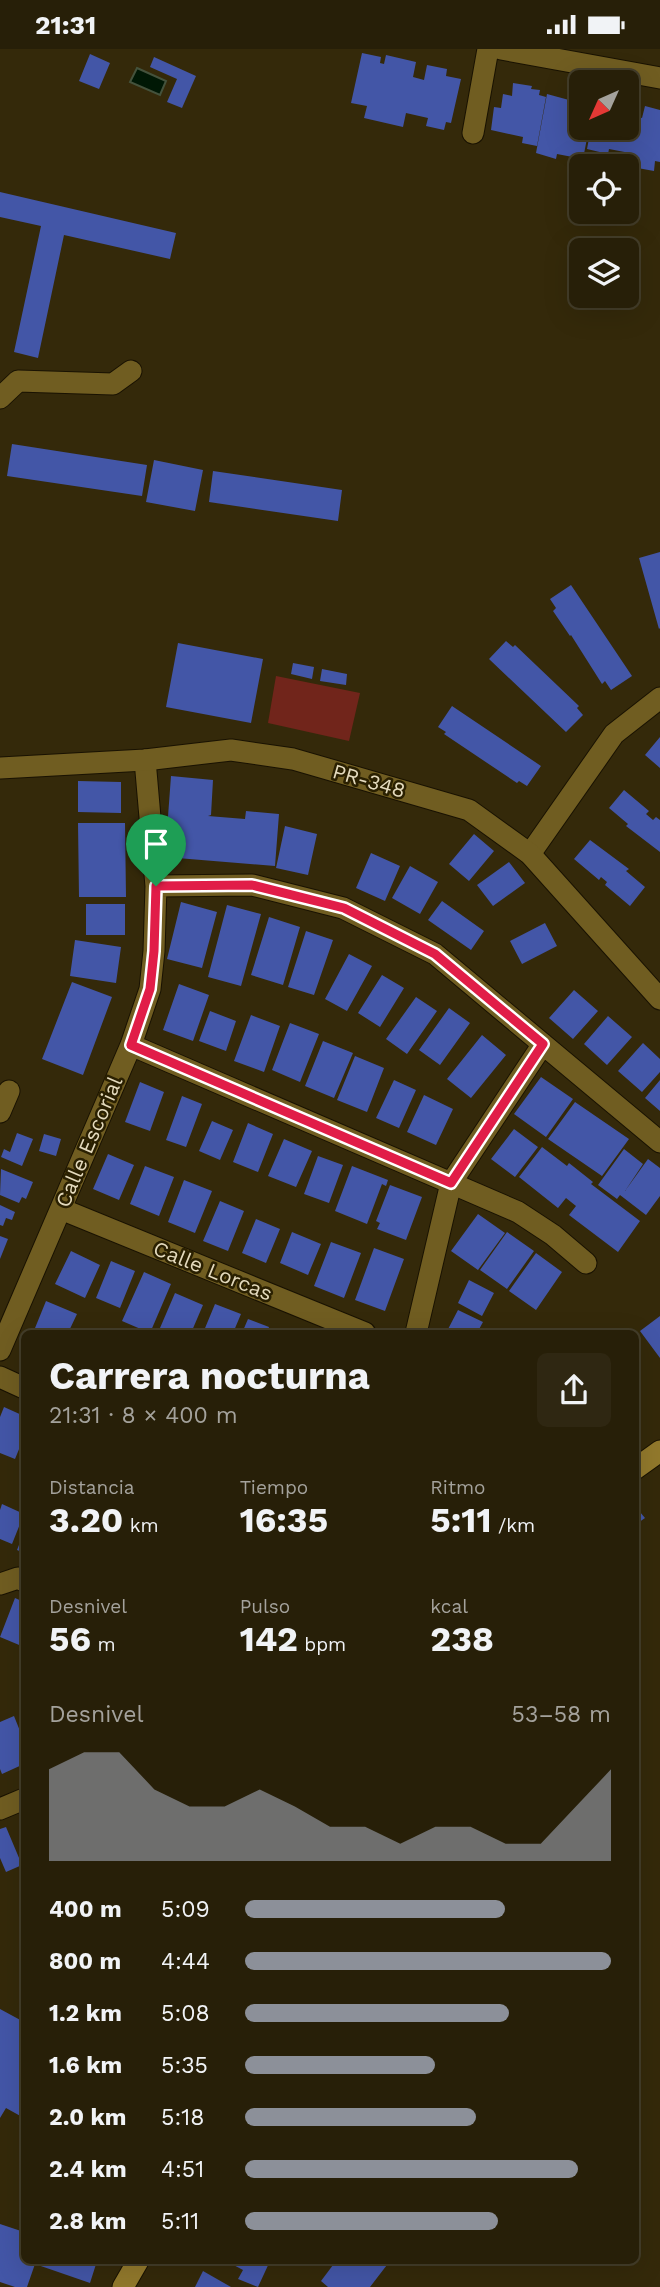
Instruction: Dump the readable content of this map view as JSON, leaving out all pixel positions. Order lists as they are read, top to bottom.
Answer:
{
  "streets": {
    "street": ["PR-348", "Calle Escorial", "Calle Lorcas"]
  },
  "crossings": [
    ["PR-348", "Calle Escorial"],
    ["Calle Escorial", "Calle Lorcas"]
  ],
  "north": "bottom left",
  "page": {
    "status": "21:31",
    "heading": ["Carrera nocturna", "21:31 · 8 × 400 m"],
    "stats": [
      ["Distancia", "3.20 km"],
      ["Tiempo", "16:35"],
      ["Ritmo", "5:11 /km"],
      ["Desnivel", "56 m"],
      ["Pulso", "142 bpm"],
      ["kcal", "238"]
    ],
    "chart": ["Desnivel", "53–58 m"],
    "list": [
      {
        "name": "400 m",
        "note": "5:09"
      },
      {
        "name": "800 m",
        "note": "4:44"
      },
      {
        "name": "1.2 km",
        "note": "5:08"
      },
      {
        "name": "1.6 km",
        "note": "5:35"
      },
      {
        "name": "2.0 km",
        "note": "5:18"
      },
      {
        "name": "2.4 km",
        "note": "4:51"
      },
      {
        "name": "2.8 km",
        "note": "5:11"
      }
    ]
  }
}
